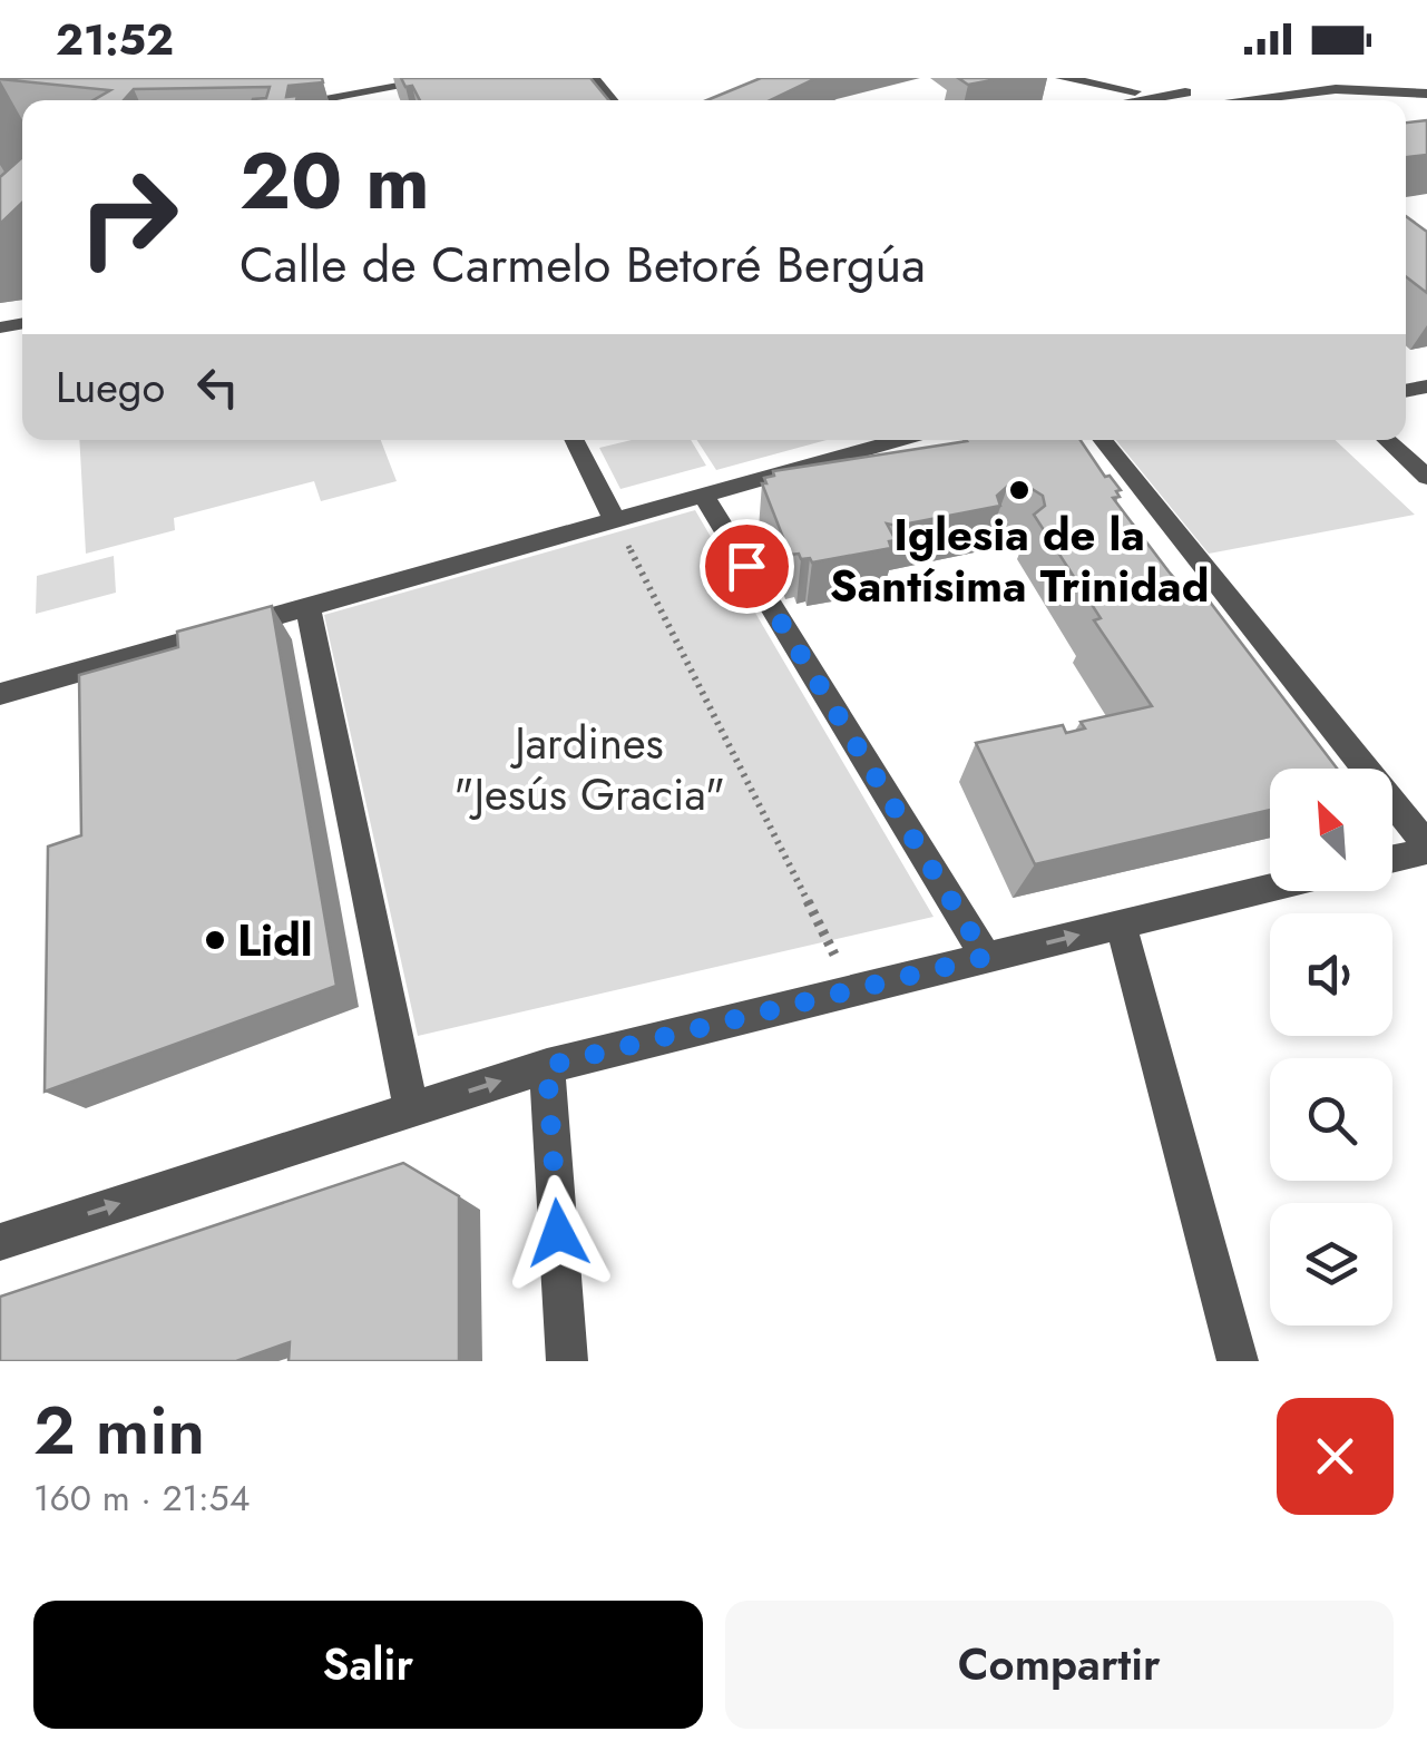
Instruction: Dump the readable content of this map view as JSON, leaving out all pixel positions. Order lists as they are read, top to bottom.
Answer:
{
  "parks": ["Jardines \"Jesús Gracia\""],
  "places": ["Iglesia de la Santísima Trinidad", "Lidl"],
  "north": "top left",
  "page": {
    "status": "21:52",
    "turn": ["20 m", "Calle de Carmelo Betoré Bergúa"],
    "then": "Luego",
    "heading": ["2 min", "160 m · 21:54"],
    "buttons": ["Salir", "Compartir"]
  }
}
